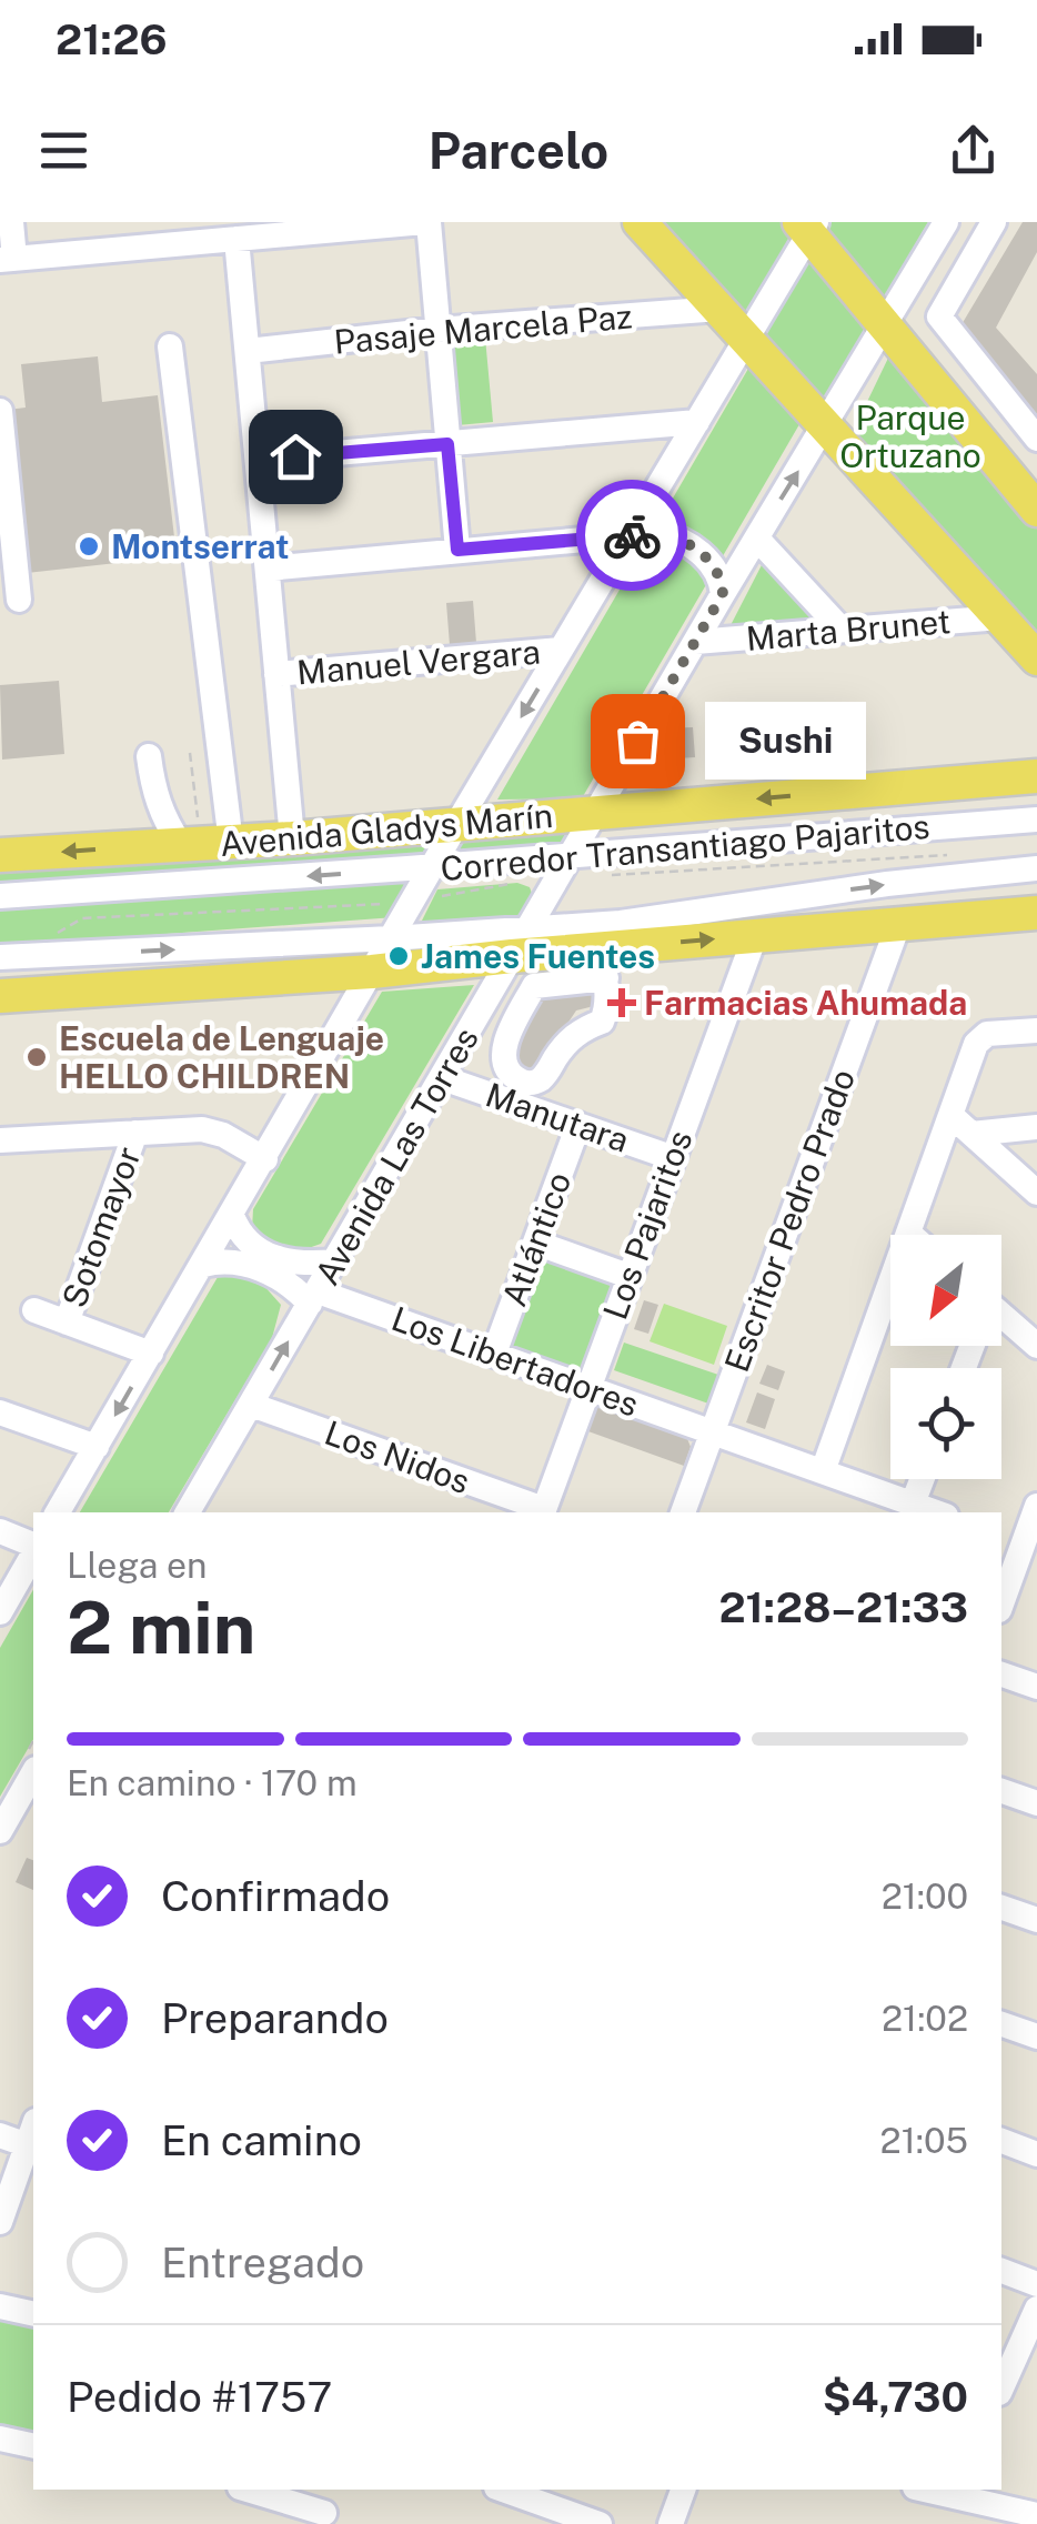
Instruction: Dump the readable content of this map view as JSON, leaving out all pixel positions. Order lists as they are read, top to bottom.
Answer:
{
  "streets": {
    "main road": ["Avenida Gladys Marín"],
    "street": [
      "Pasaje Marcela Paz",
      "Marta Brunet",
      "Manuel Vergara",
      "Corredor Transantiago Pajaritos",
      "Manutara",
      "Avenida Las Torres",
      "Escritor Pedro Prado",
      "Los Pajaritos",
      "Sotomayor",
      "Atlántico",
      "Los Libertadores",
      "Los Nidos"
    ]
  },
  "crossings": [
    ["Marta Brunet", "Avenida Las Torres"],
    ["Avenida Gladys Marín", "Avenida Las Torres"],
    ["Corredor Transantiago Pajaritos", "Avenida Las Torres"],
    ["Manutara", "Avenida Las Torres"],
    ["Manutara", "Los Pajaritos"],
    ["Manutara", "Atlántico"],
    ["Avenida Las Torres", "Los Libertadores"],
    ["Avenida Las Torres", "Los Nidos"],
    ["Escritor Pedro Prado", "Los Libertadores"],
    ["Los Pajaritos", "Los Libertadores"],
    ["Los Pajaritos", "Los Nidos"],
    ["Atlántico", "Los Libertadores"]
  ],
  "parks": ["Parque Ortuzano"],
  "places": {
    "other": [
      "Montserrat",
      "Sushi",
      "James Fuentes",
      "Escuela de Lenguaje HELLO CHILDREN"
    ],
    "health": ["Farmacias Ahumada"]
  },
  "north": "bottom left",
  "page": {
    "status": "21:26",
    "header": "Parcelo",
    "bubble": "Sushi",
    "heading": ["2 min", "Llega en", "21:28–21:33"],
    "panel": ["Pedido #1757", "$4,730"],
    "bar": "En camino · 170 m",
    "list": [
      ["Confirmado", "21:00"],
      ["Preparando", "21:02"],
      ["En camino", "21:05"],
      "Entregado"
    ]
  }
}
